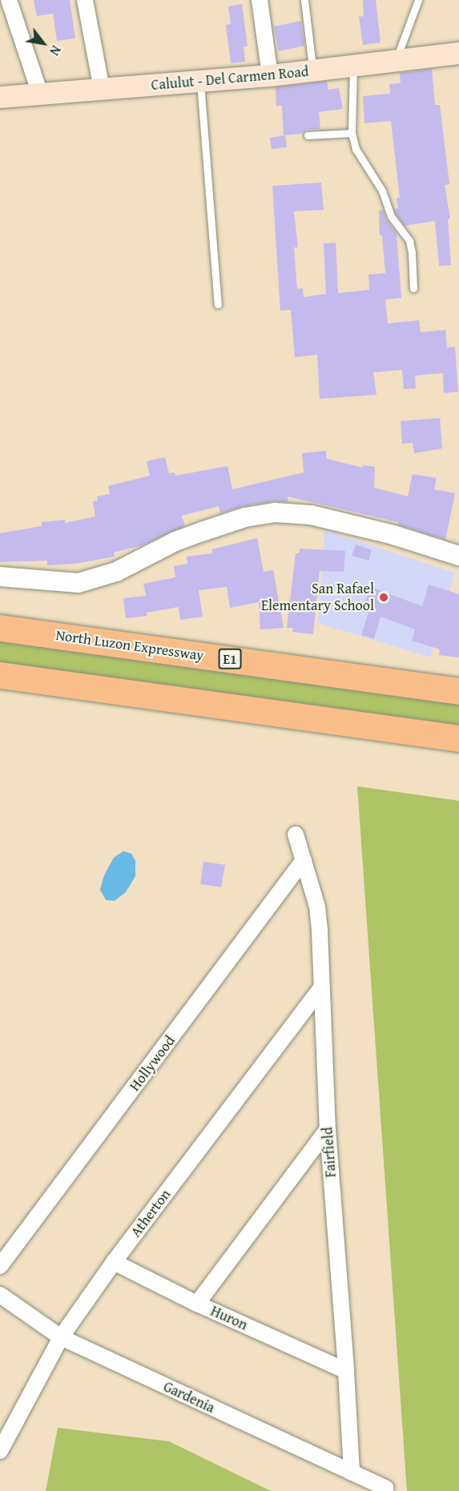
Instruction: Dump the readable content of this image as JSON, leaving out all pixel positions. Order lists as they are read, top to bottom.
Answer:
{
  "streets": {
    "highway": ["North Luzon Expressway", "E1"],
    "main road": ["Calulut - Del Carmen Road"],
    "street": [
      "Hollywood",
      "Fairfield",
      "Atherton",
      "Huron",
      "Gardenia"
    ]
  },
  "crossings": [
    ["Hollywood", "Fairfield"],
    ["Fairfield", "Atherton"],
    ["Fairfield", "Huron"],
    ["Fairfield", "Gardenia"],
    ["Atherton", "Huron"],
    ["Atherton", "Gardenia"]
  ],
  "places": ["San Rafael Elementary School"],
  "north": "bottom right"
}
